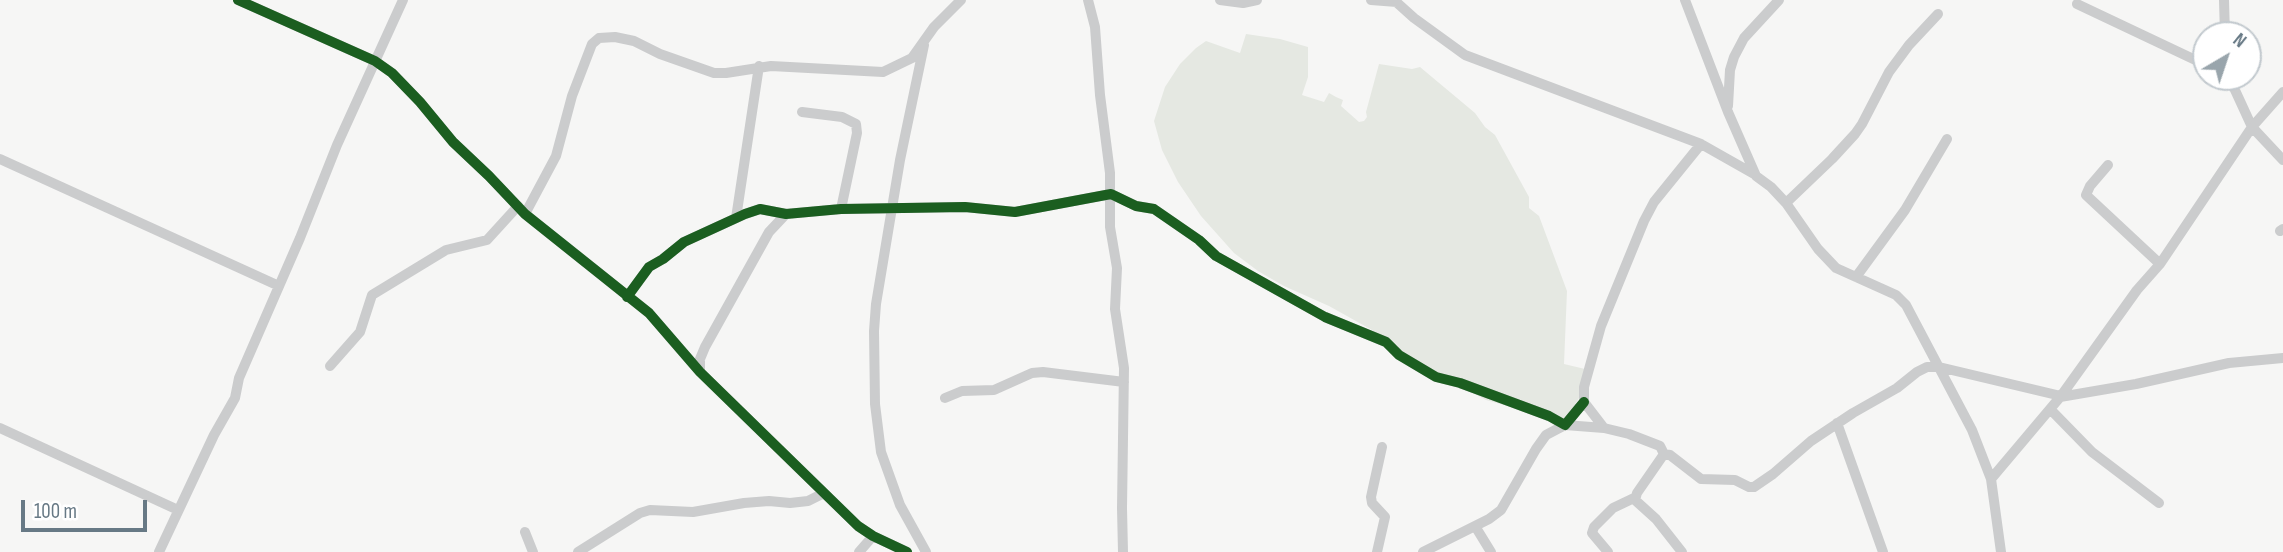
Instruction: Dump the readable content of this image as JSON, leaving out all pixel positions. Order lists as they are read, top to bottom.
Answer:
{
  "scale_bar": "100 m",
  "north": "top right"
}
